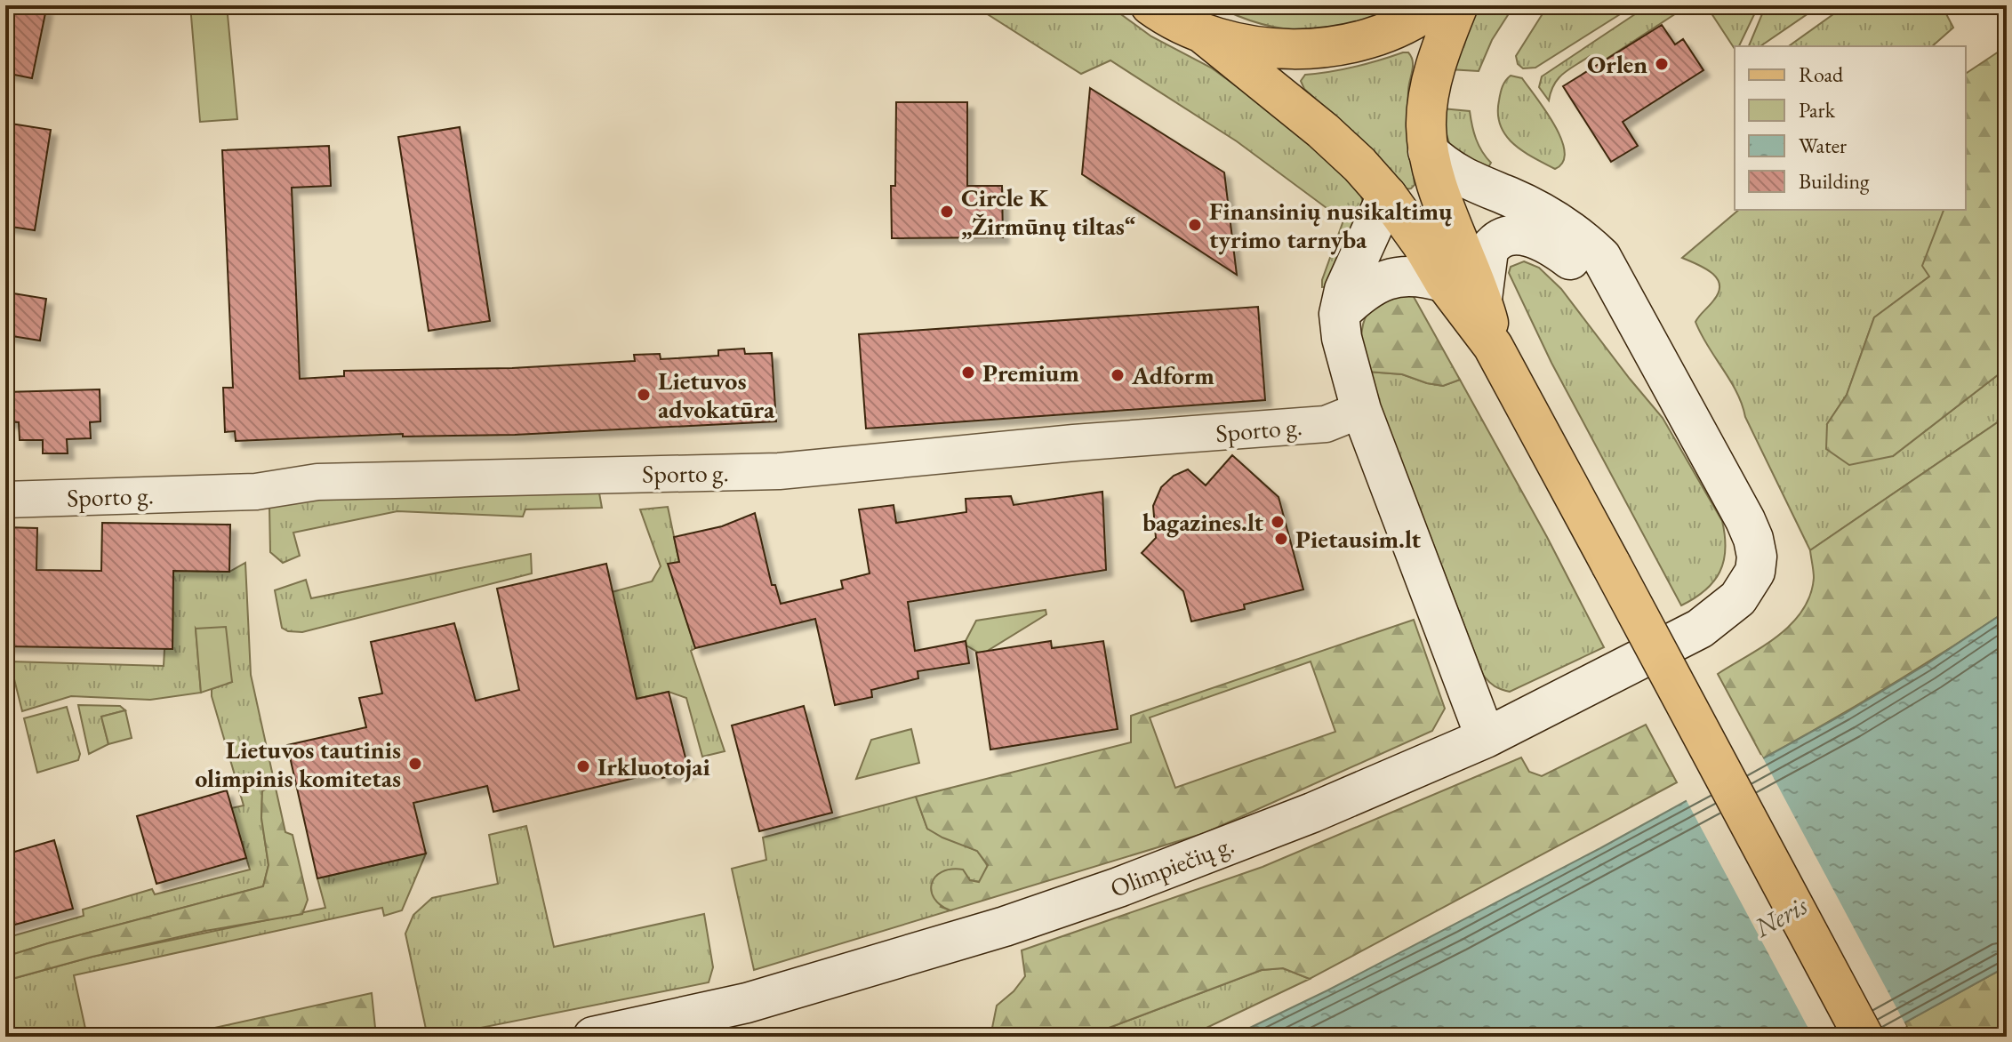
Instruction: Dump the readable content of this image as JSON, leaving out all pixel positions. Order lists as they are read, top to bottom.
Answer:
{
  "streets": {
    "street": ["Sporto g.", "Olimpiečių g."]
  },
  "water": ["Neris"],
  "places": [
    "Orlen",
    "Circle K „Žirmūnų tiltas“",
    "Finansinių nusikaltimų tyrimo tarnyba",
    "Premium",
    "Adform",
    "Lietuvos advokatūra",
    "bagazines.lt",
    "Pietausim.lt",
    "Lietuvos tautinis olimpinis komitetas",
    "Irkluotojai"
  ],
  "legend": [
    "Road",
    "Park",
    "Water",
    "Building"
  ]
}
